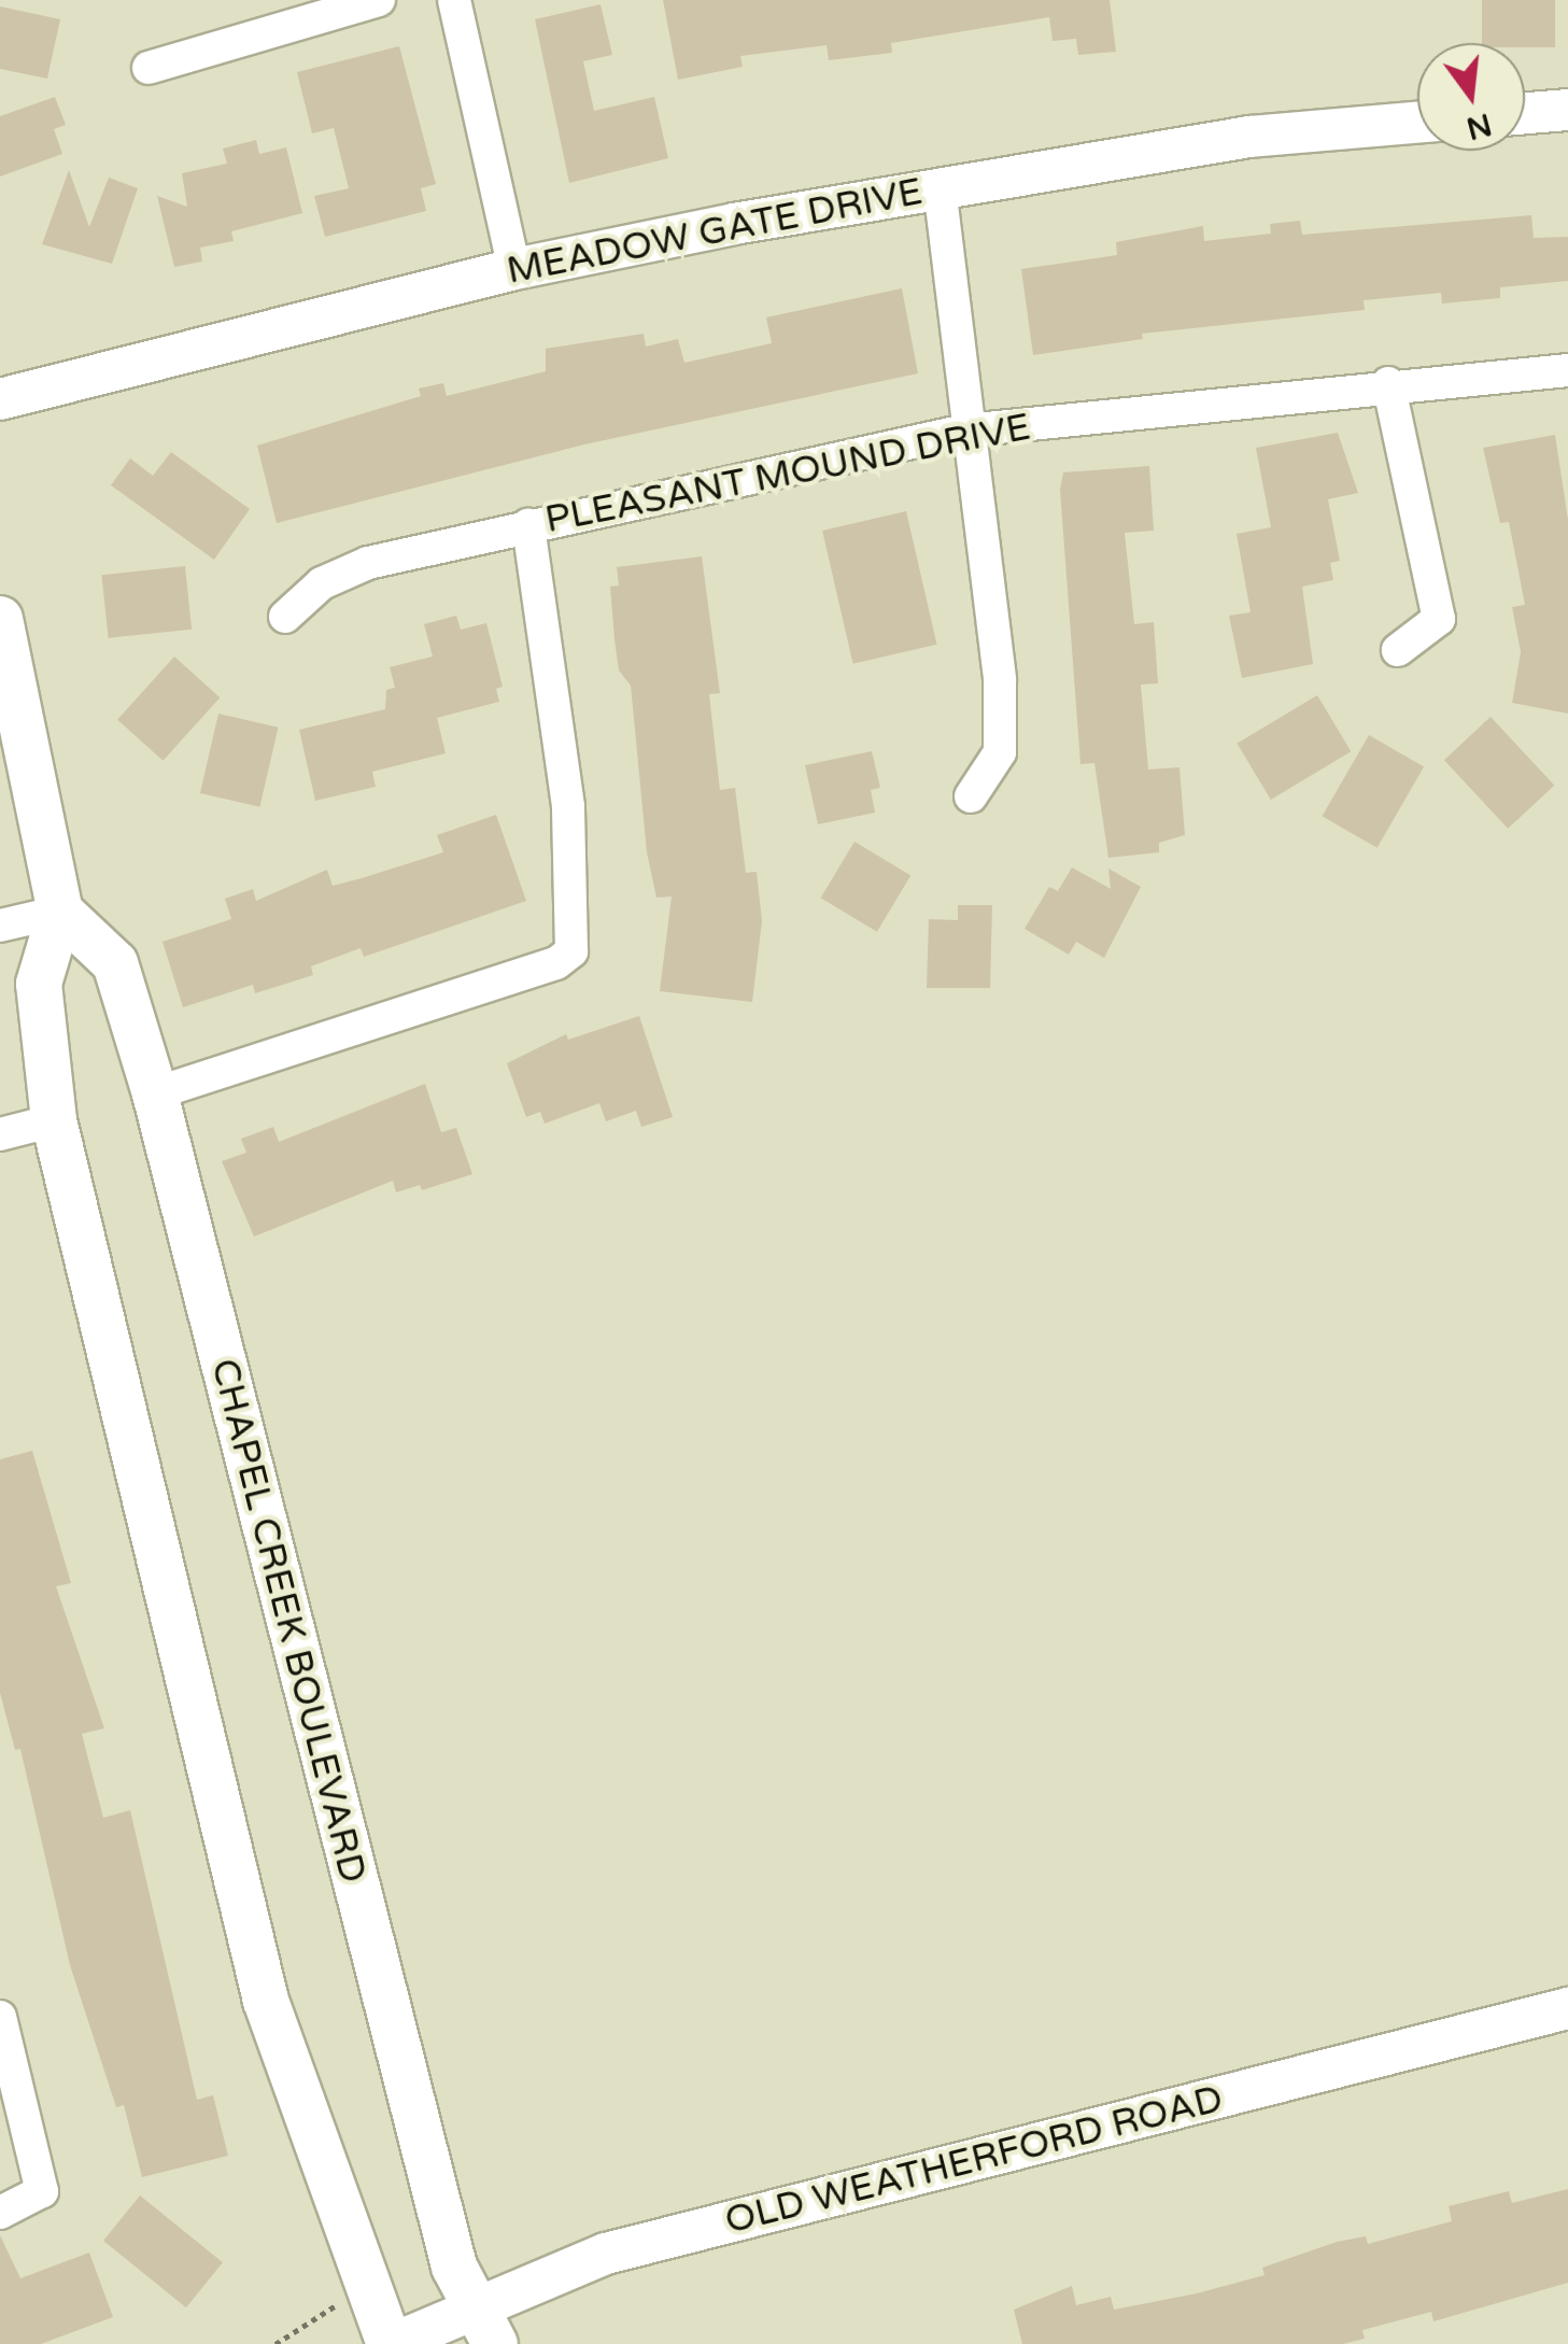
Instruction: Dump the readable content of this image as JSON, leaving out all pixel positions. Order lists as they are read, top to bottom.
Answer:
{
  "streets": {
    "main road": ["CHAPEL CREEK BOULEVARD"],
    "street": ["MEADOW GATE DRIVE", "PLEASANT MOUND DRIVE", "OLD WEATHERFORD ROAD"]
  },
  "crossings": [
    ["CHAPEL CREEK BOULEVARD", "OLD WEATHERFORD ROAD"]
  ],
  "north": "bottom"
}
